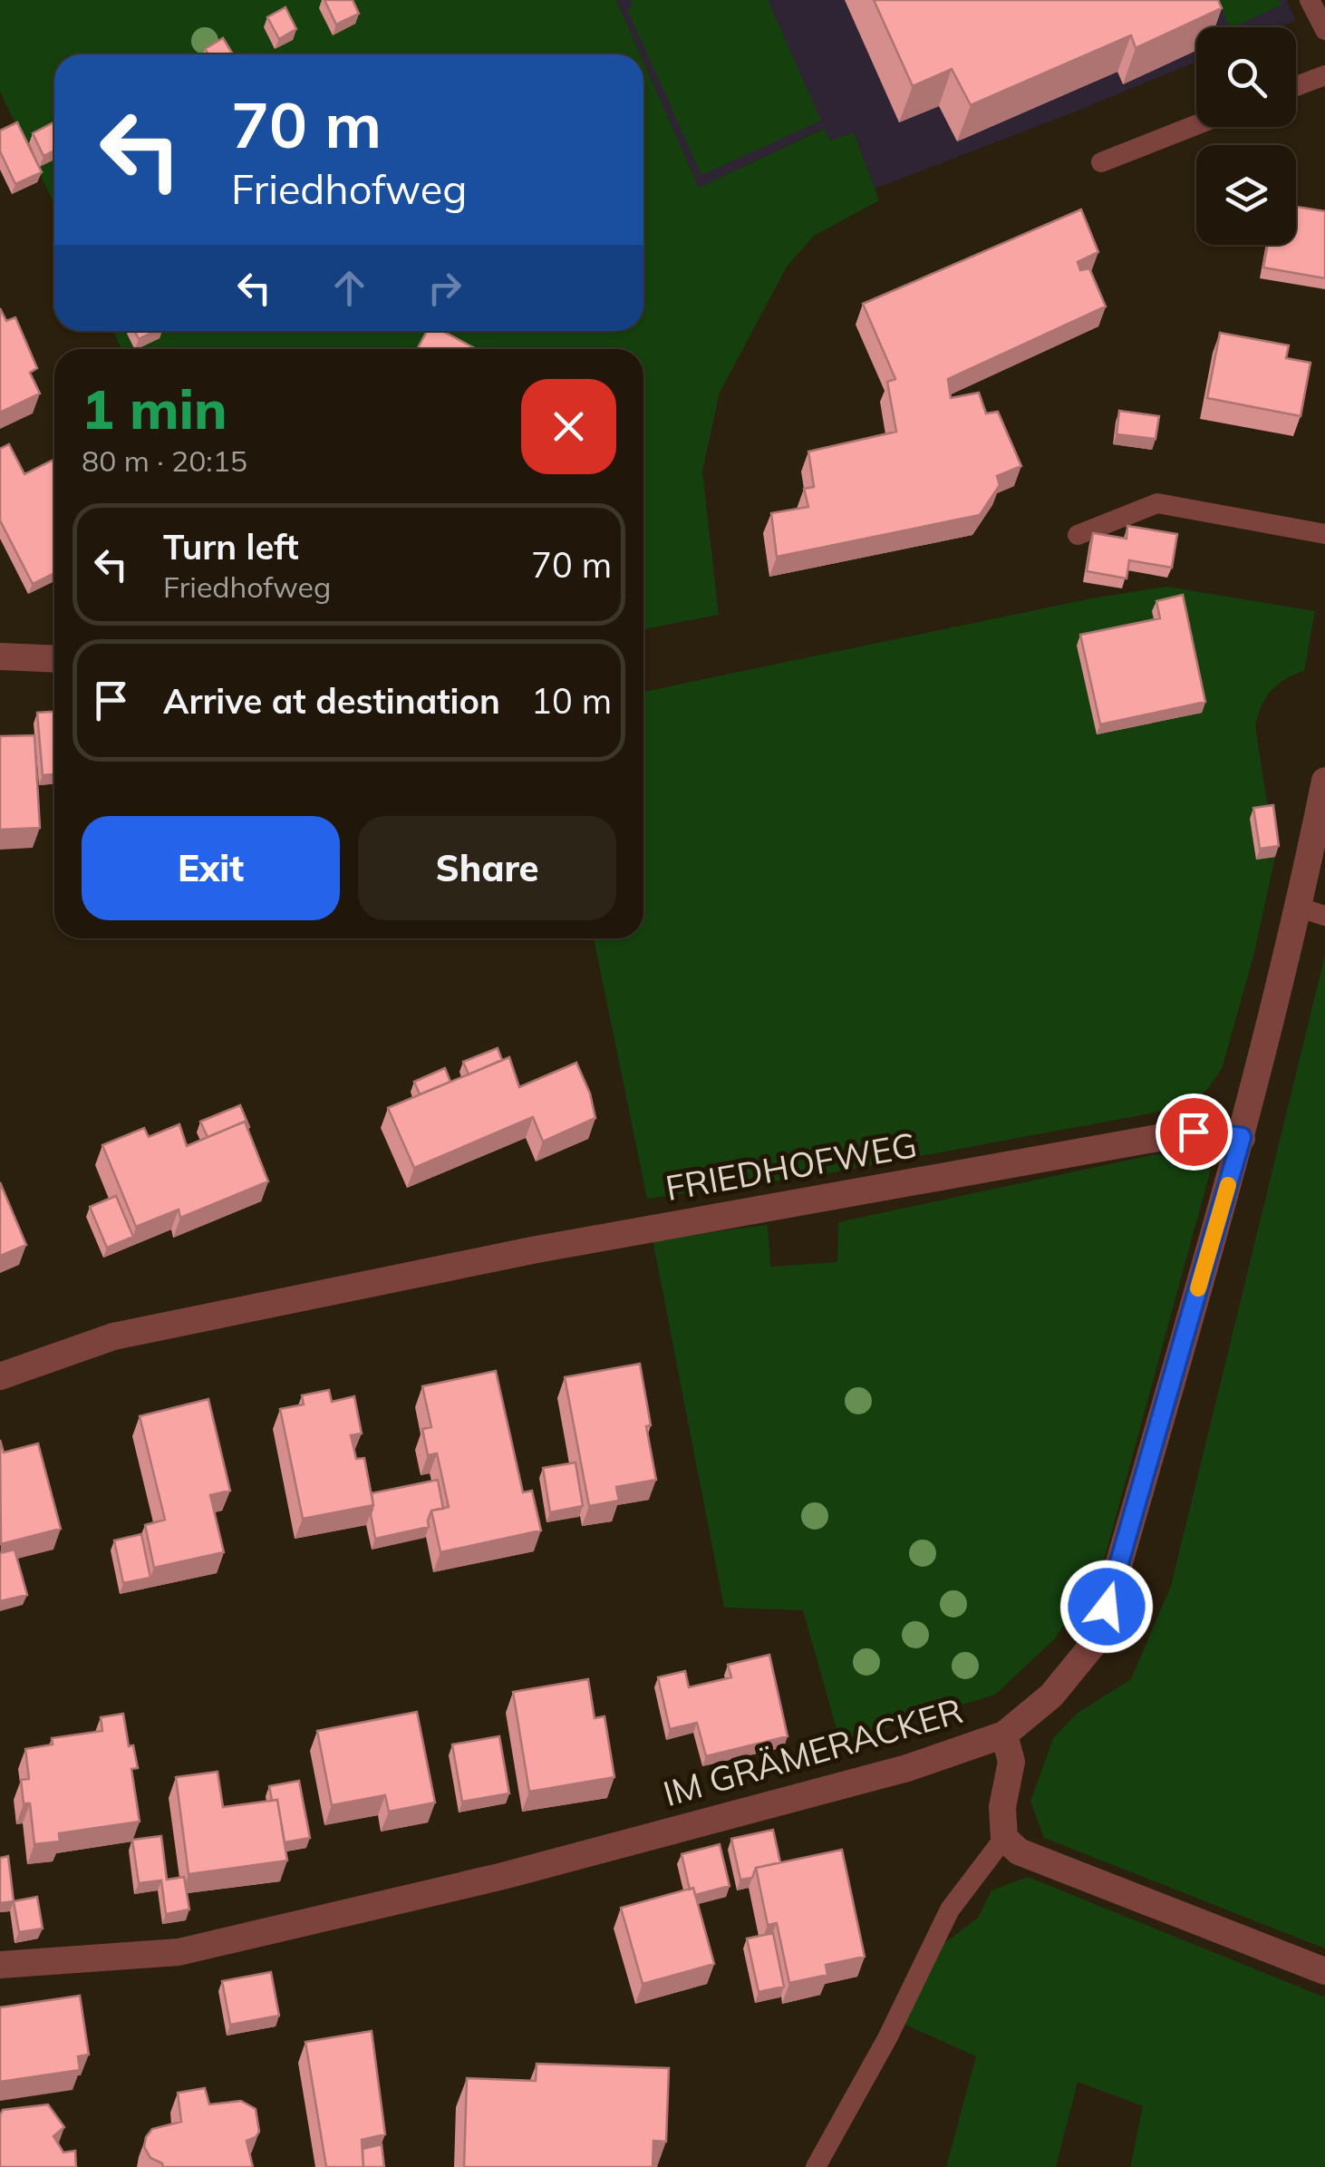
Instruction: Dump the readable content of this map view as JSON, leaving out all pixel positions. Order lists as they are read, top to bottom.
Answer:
{
  "streets": {
    "street": ["FRIEDHOFWEG", "IM GRÄMERACKER"]
  },
  "crossings": [
    ["FRIEDHOFWEG", "IM GRÄMERACKER"]
  ],
  "page": {
    "turn": ["70 m", "Friedhofweg"],
    "heading": ["1 min", "80 m · 20:15"],
    "list": [
      {
        "name": "Turn left",
        "note": "Friedhofweg",
        "value": "70 m"
      },
      {
        "name": "Arrive at destination",
        "value": "10 m"
      }
    ],
    "buttons": ["Exit", "Share"]
  }
}
